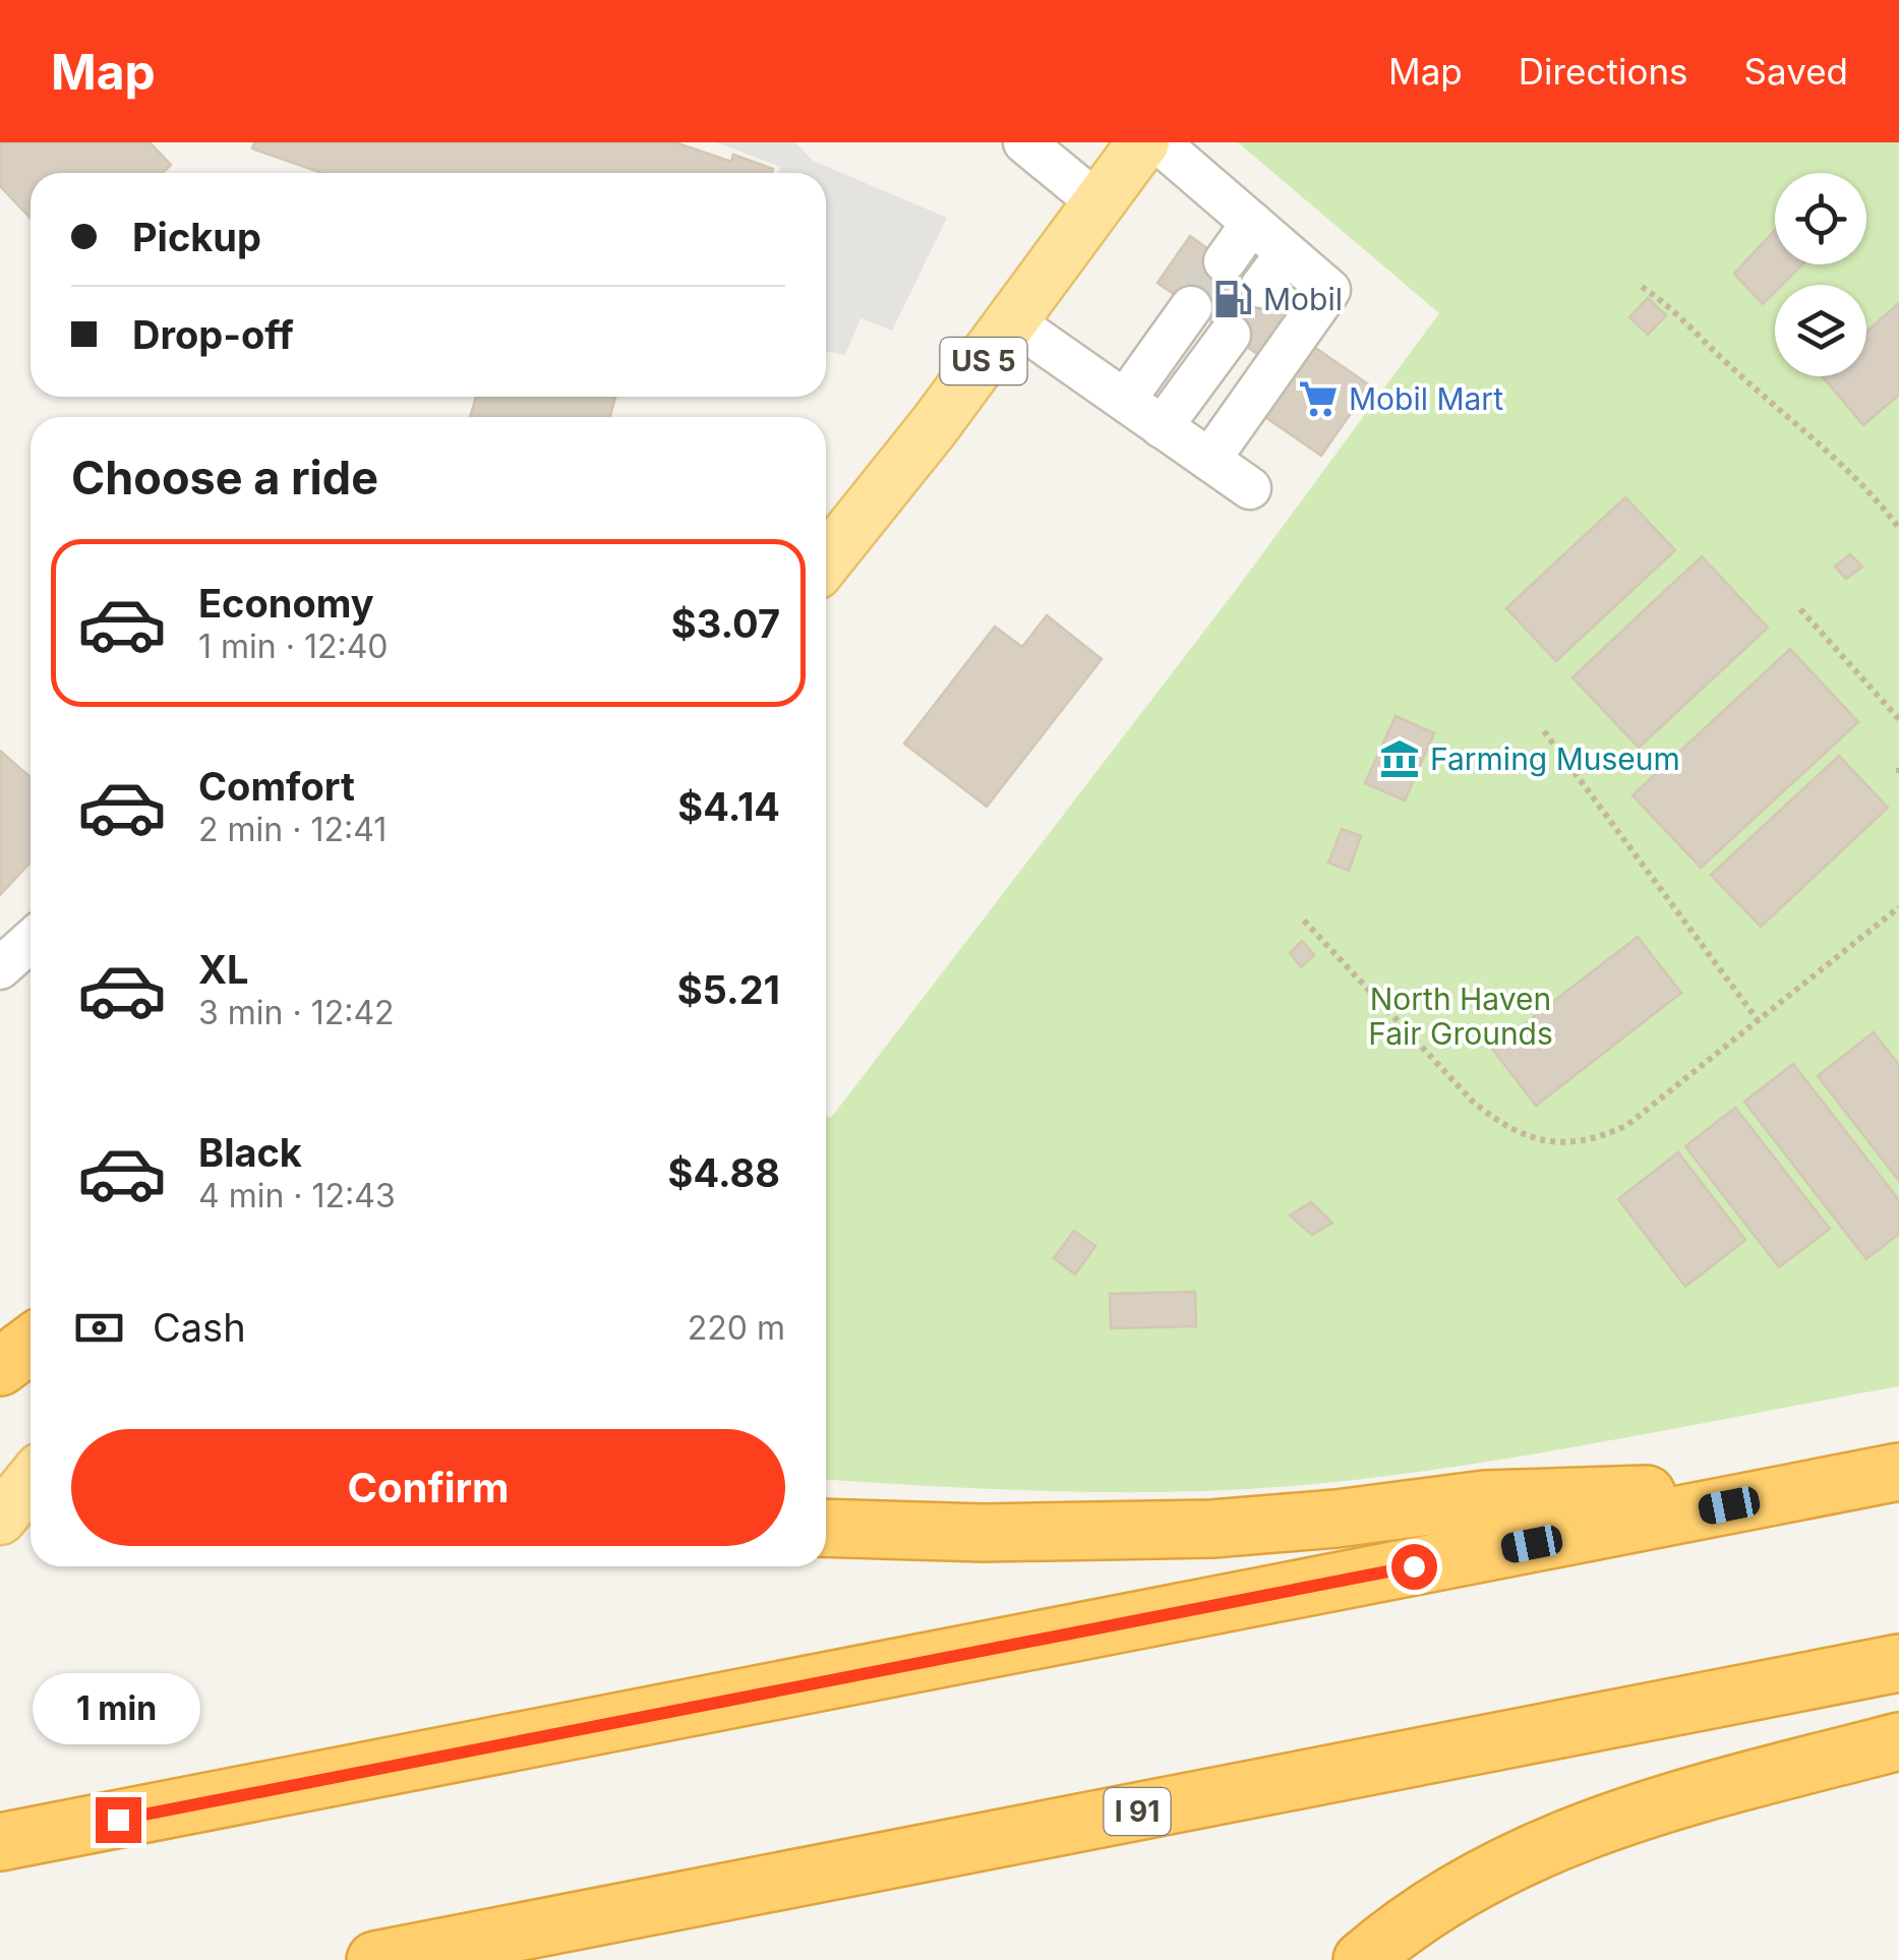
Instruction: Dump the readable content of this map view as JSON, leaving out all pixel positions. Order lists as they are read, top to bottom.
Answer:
{
  "streets": {
    "highway": ["I 91"],
    "main road": ["US 5"]
  },
  "parks": ["North Haven Fair Grounds"],
  "places": {
    "fuel station": ["Mobil"],
    "supermarket": ["Mobil Mart"],
    "museum": ["Farming Museum"]
  },
  "page": {
    "header": "Map",
    "nav": ["Map", "Directions", "Saved"],
    "banner": ["Pickup", "Drop-off"],
    "heading": "Choose a ride",
    "list": [
      {
        "name": "Economy",
        "note": "1 min · 12:40",
        "value": "$3.07"
      },
      {
        "name": "Comfort",
        "note": "2 min · 12:41",
        "value": "$4.14"
      },
      {
        "name": "XL",
        "note": "3 min · 12:42",
        "value": "$5.21"
      },
      {
        "name": "Black",
        "note": "4 min · 12:43",
        "value": "$4.88"
      }
    ],
    "pay": ["Cash", "220 m"],
    "buttons": "Confirm",
    "bubble": "1 min"
  }
}
